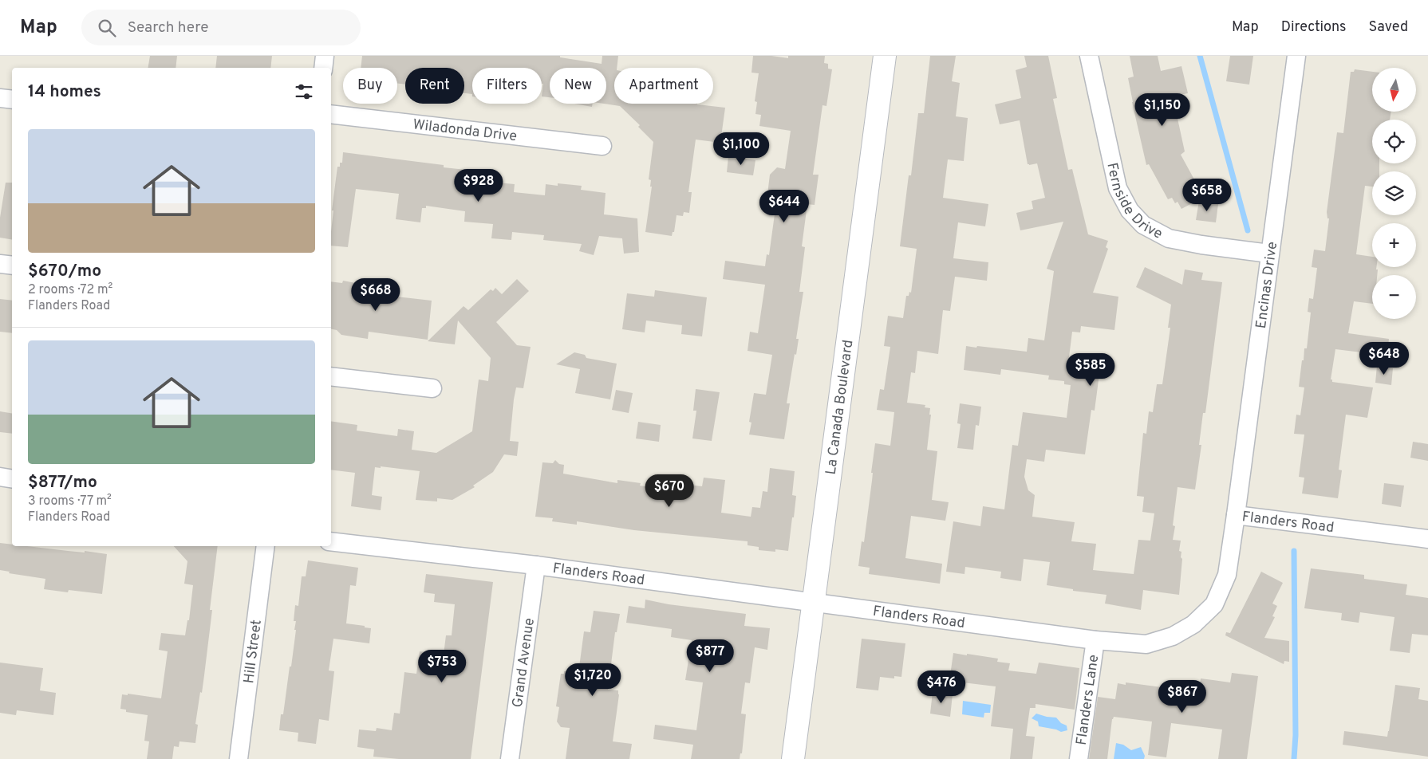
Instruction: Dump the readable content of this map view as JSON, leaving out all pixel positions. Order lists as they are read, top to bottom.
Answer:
{
  "streets": {
    "street": [
      "Wiladonda Drive",
      "Fernside Drive",
      "Encinas Drive",
      "La Canada Boulevard",
      "Flanders Road",
      "Hill Street",
      "Grand Avenue",
      "Flanders Lane"
    ]
  },
  "crossings": [
    ["Fernside Drive", "Encinas Drive"],
    ["Encinas Drive", "Flanders Road"],
    ["La Canada Boulevard", "Flanders Road"],
    ["Flanders Road", "Grand Avenue"],
    ["Flanders Road", "Flanders Lane"]
  ],
  "north": "bottom",
  "page": {
    "header": "Map",
    "search": "Search here",
    "nav": ["Map", "Directions", "Saved"],
    "map_buttons": ["+", "−"],
    "chip": [
      "Buy",
      "Rent",
      "Filters",
      "New",
      "Apartment"
    ],
    "heading": "14 homes",
    "price": [
      "$1,150",
      "$1,100",
      "$928",
      "$658",
      "$644",
      "$668",
      "$648",
      "$585",
      "$670",
      "$877",
      "$753",
      "$1,720",
      "$476",
      "$867"
    ],
    "list": [
      {
        "name": "$670/mo",
        "note": "2 rooms · 72 m² · Flanders Road"
      },
      {
        "name": "$877/mo",
        "note": "3 rooms · 77 m² · Flanders Road"
      }
    ]
  }
}
